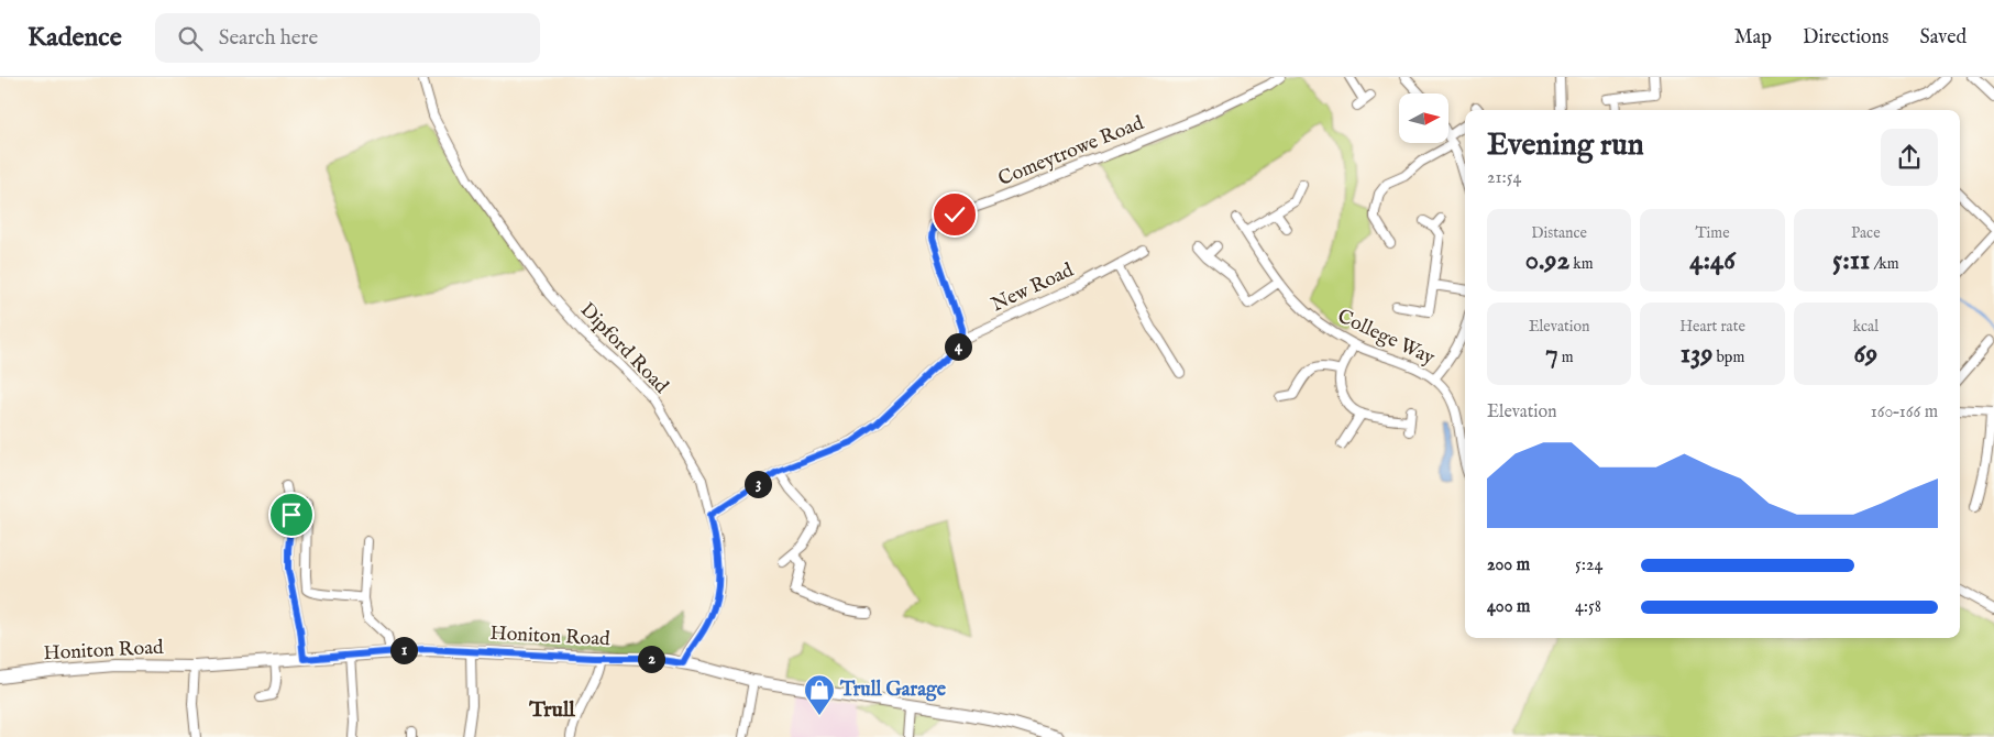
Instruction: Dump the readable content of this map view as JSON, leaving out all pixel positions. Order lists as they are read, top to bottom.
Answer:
{
  "streets": {
    "street": [
      "Comeytrowe Road",
      "New Road",
      "College Way",
      "Dipford Road",
      "Honiton Road"
    ]
  },
  "crossings": [
    ["Comeytrowe Road", "New Road"],
    ["Dipford Road", "Honiton Road"]
  ],
  "districts": ["Trull"],
  "places": {
    "shop": ["Trull Garage"]
  },
  "north": "right",
  "page": {
    "header": "Kadence",
    "search": "Search here",
    "nav": ["Map", "Directions", "Saved"],
    "heading": ["Evening run", "21:54"],
    "stats": [
      ["Distance", "0.92 km"],
      ["Time", "4:46"],
      ["Pace", "5:11 /km"],
      ["Elevation", "7 m"],
      ["Heart rate", "139 bpm"],
      ["kcal", "69"]
    ],
    "pins": [
      "4",
      "3",
      "1",
      "2"
    ],
    "chart": ["Elevation", "160–166 m"],
    "list": [
      {
        "name": "200 m",
        "note": "5:24"
      },
      {
        "name": "400 m",
        "note": "4:58"
      }
    ]
  }
}
